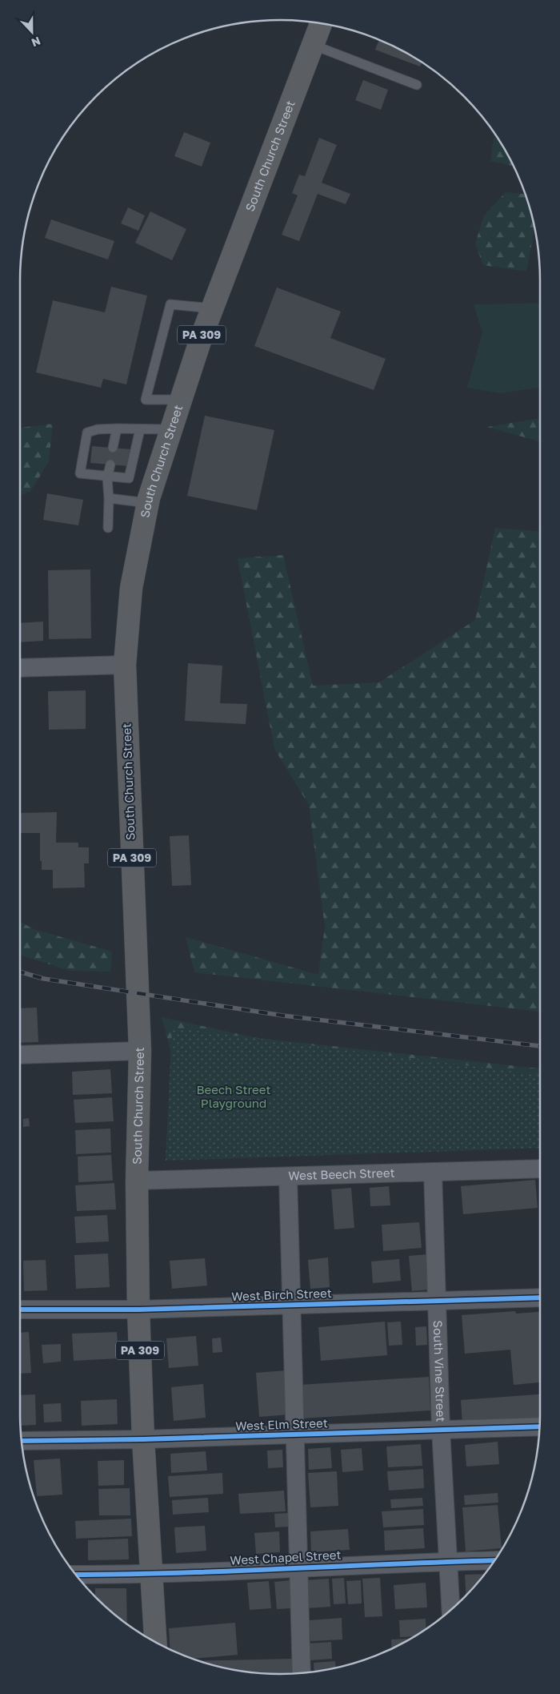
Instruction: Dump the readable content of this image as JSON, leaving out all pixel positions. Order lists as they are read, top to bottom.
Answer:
{
  "streets": {
    "highway": ["South Church Street", "PA 309"],
    "street": [
      "West Beech Street",
      "West Birch Street",
      "South Vine Street",
      "West Elm Street",
      "West Chapel Street"
    ]
  },
  "crossings": [
    ["South Church Street", "West Beech Street"],
    ["South Church Street", "West Birch Street"],
    ["South Church Street", "West Elm Street"],
    ["South Church Street", "West Chapel Street"],
    ["West Beech Street", "South Vine Street"],
    ["West Birch Street", "South Vine Street"],
    ["South Vine Street", "West Elm Street"],
    ["South Vine Street", "West Chapel Street"]
  ],
  "parks": ["Beech Street Playground"],
  "north": "bottom"
}
